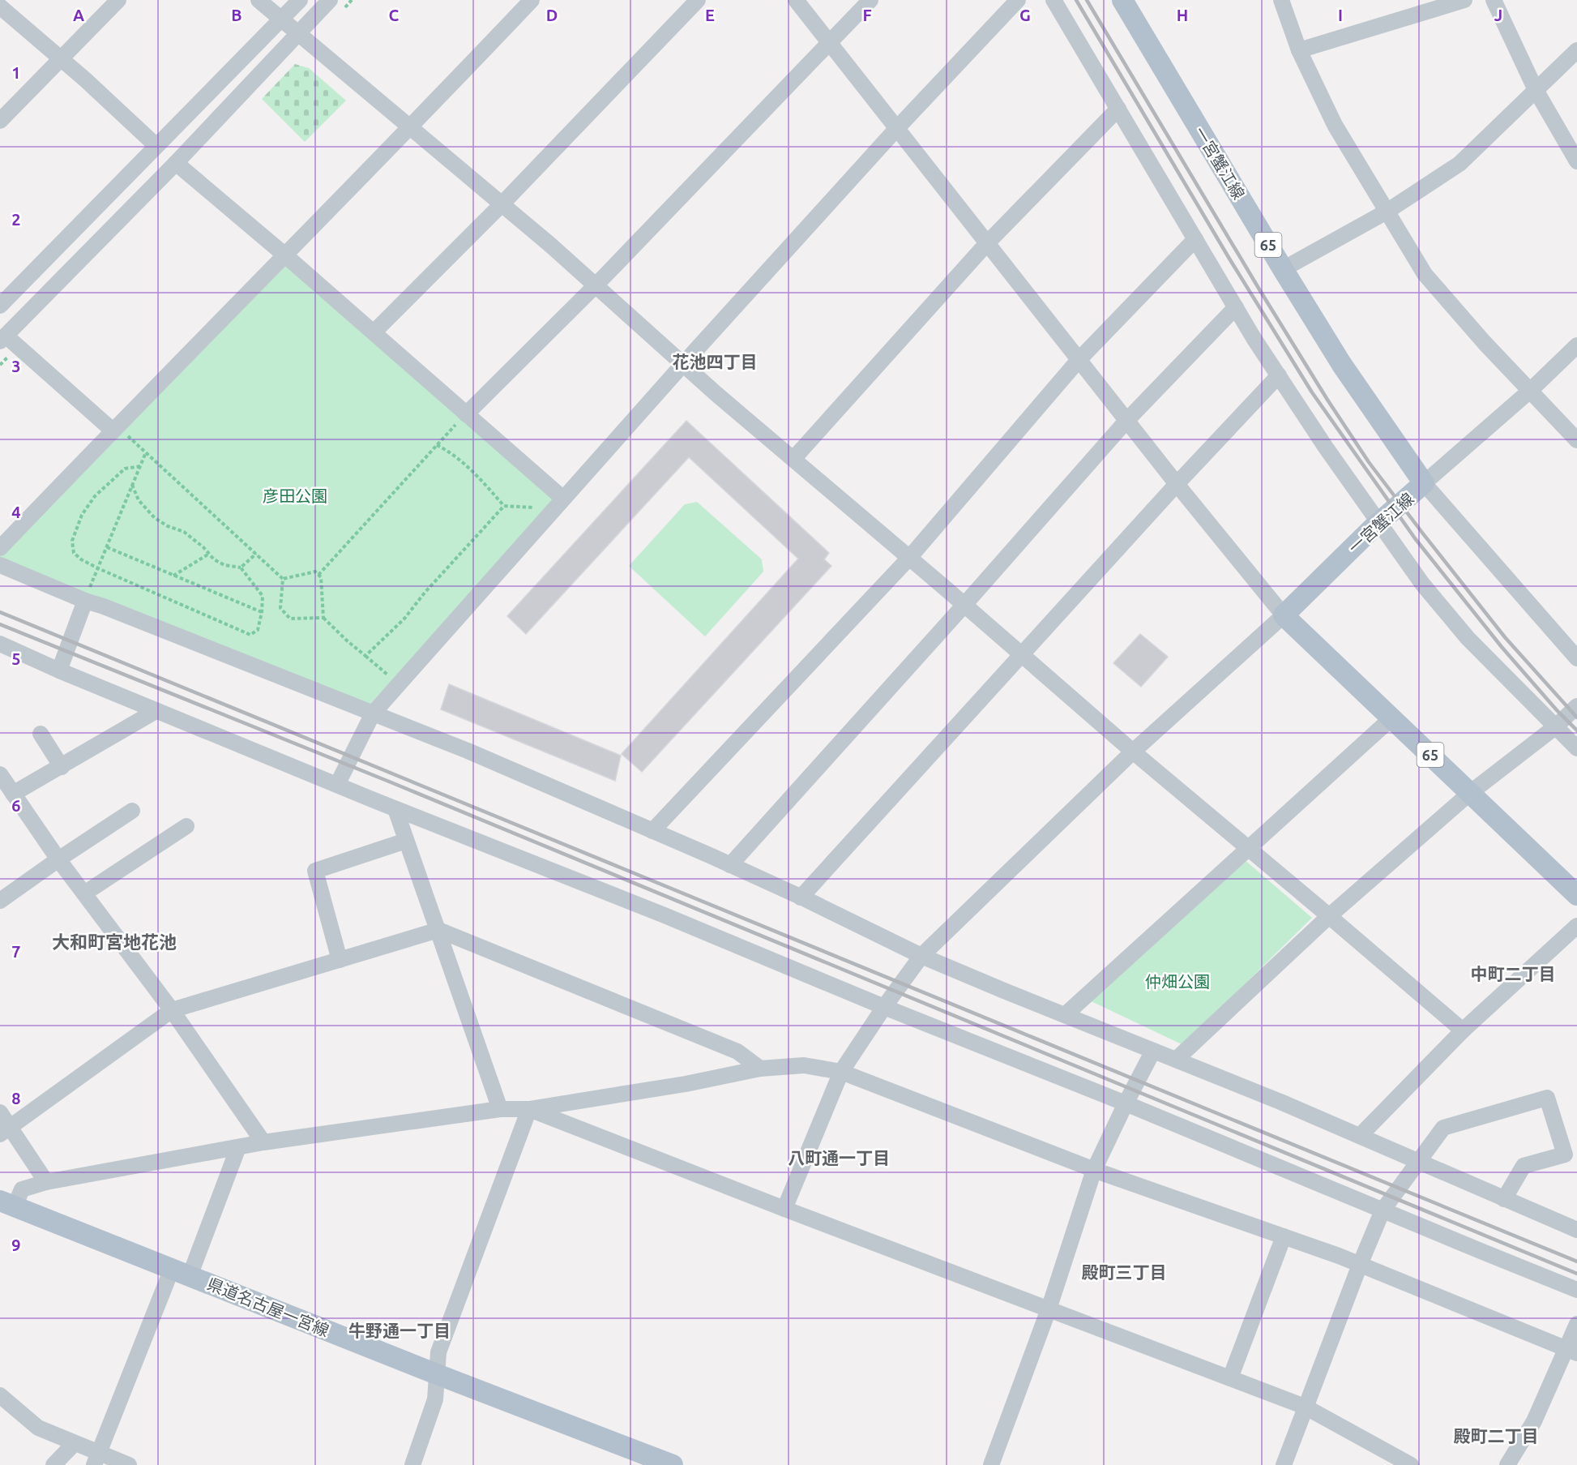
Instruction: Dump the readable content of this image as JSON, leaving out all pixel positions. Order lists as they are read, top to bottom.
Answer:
{
  "streets": {
    "main road": ["一宮蟹江線", "65", "県道名古屋一宮線"]
  },
  "crossings": [
    ["一宮蟹江線", "65"]
  ],
  "districts": [
    "花池四丁目",
    "大和町宮地花池",
    "中町二丁目",
    "八町通一丁目",
    "殿町三丁目",
    "牛野通一丁目",
    "殿町二丁目"
  ],
  "parks": ["彦田公園", "仲畑公園"],
  "grid": {
    "columns": [
      "A",
      "B",
      "C",
      "D",
      "E",
      "F",
      "G",
      "H",
      "I",
      "J"
    ],
    "rows": [
      "1",
      "2",
      "3",
      "4",
      "5",
      "6",
      "7",
      "8",
      "9"
    ]
  }
}
